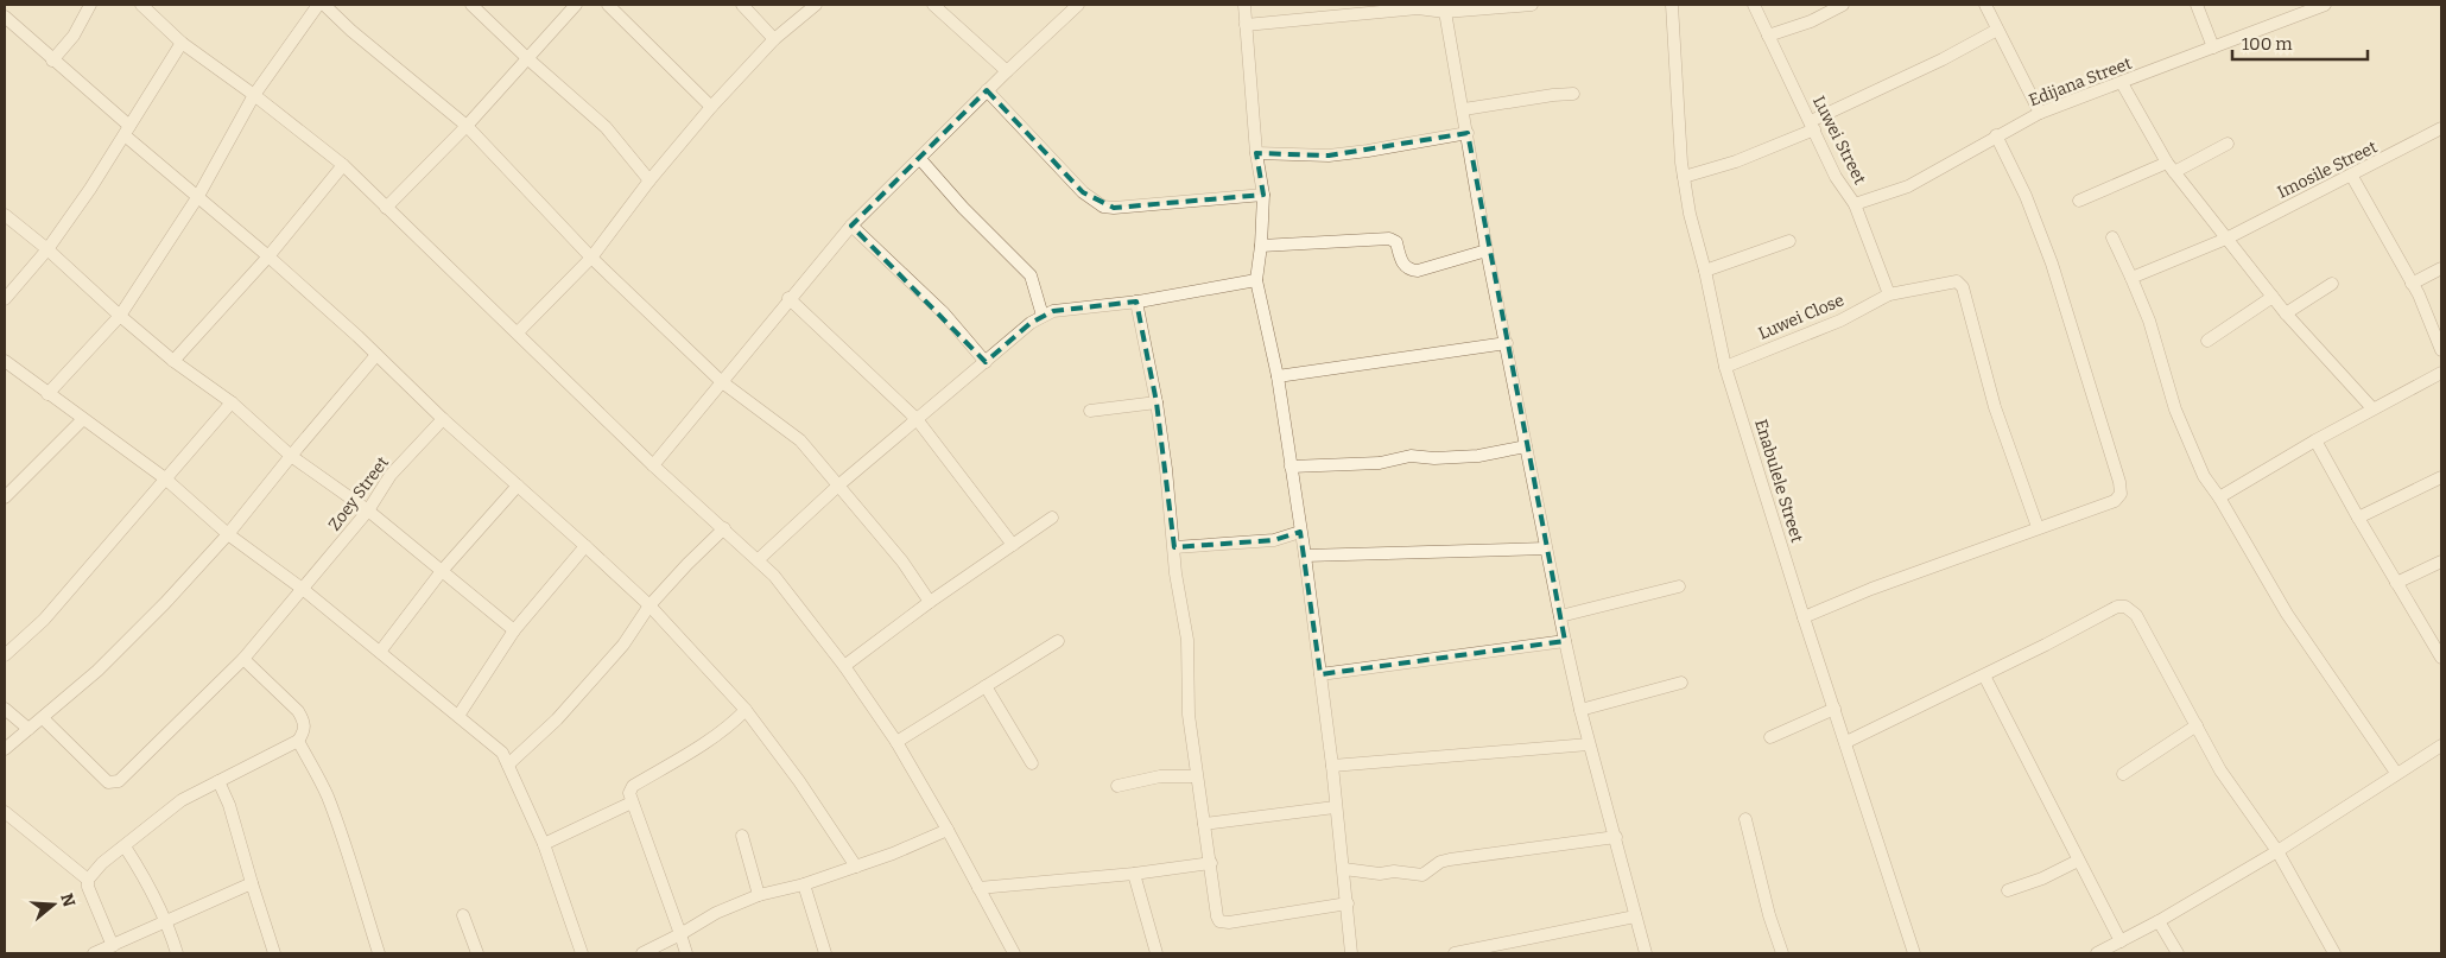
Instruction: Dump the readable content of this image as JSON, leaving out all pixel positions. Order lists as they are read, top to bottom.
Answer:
{
  "streets": {
    "street": [
      "Edijana Street",
      "Luwei Street",
      "Imosile Street",
      "Luwei Close",
      "Enabulele Street",
      "Zoey Street"
    ]
  },
  "crossings": [
    ["Edijana Street", "Luwei Street"],
    ["Luwei Street", "Luwei Close"],
    ["Luwei Close", "Enabulele Street"]
  ],
  "scale_bar": "100 m",
  "north": "right"
}
